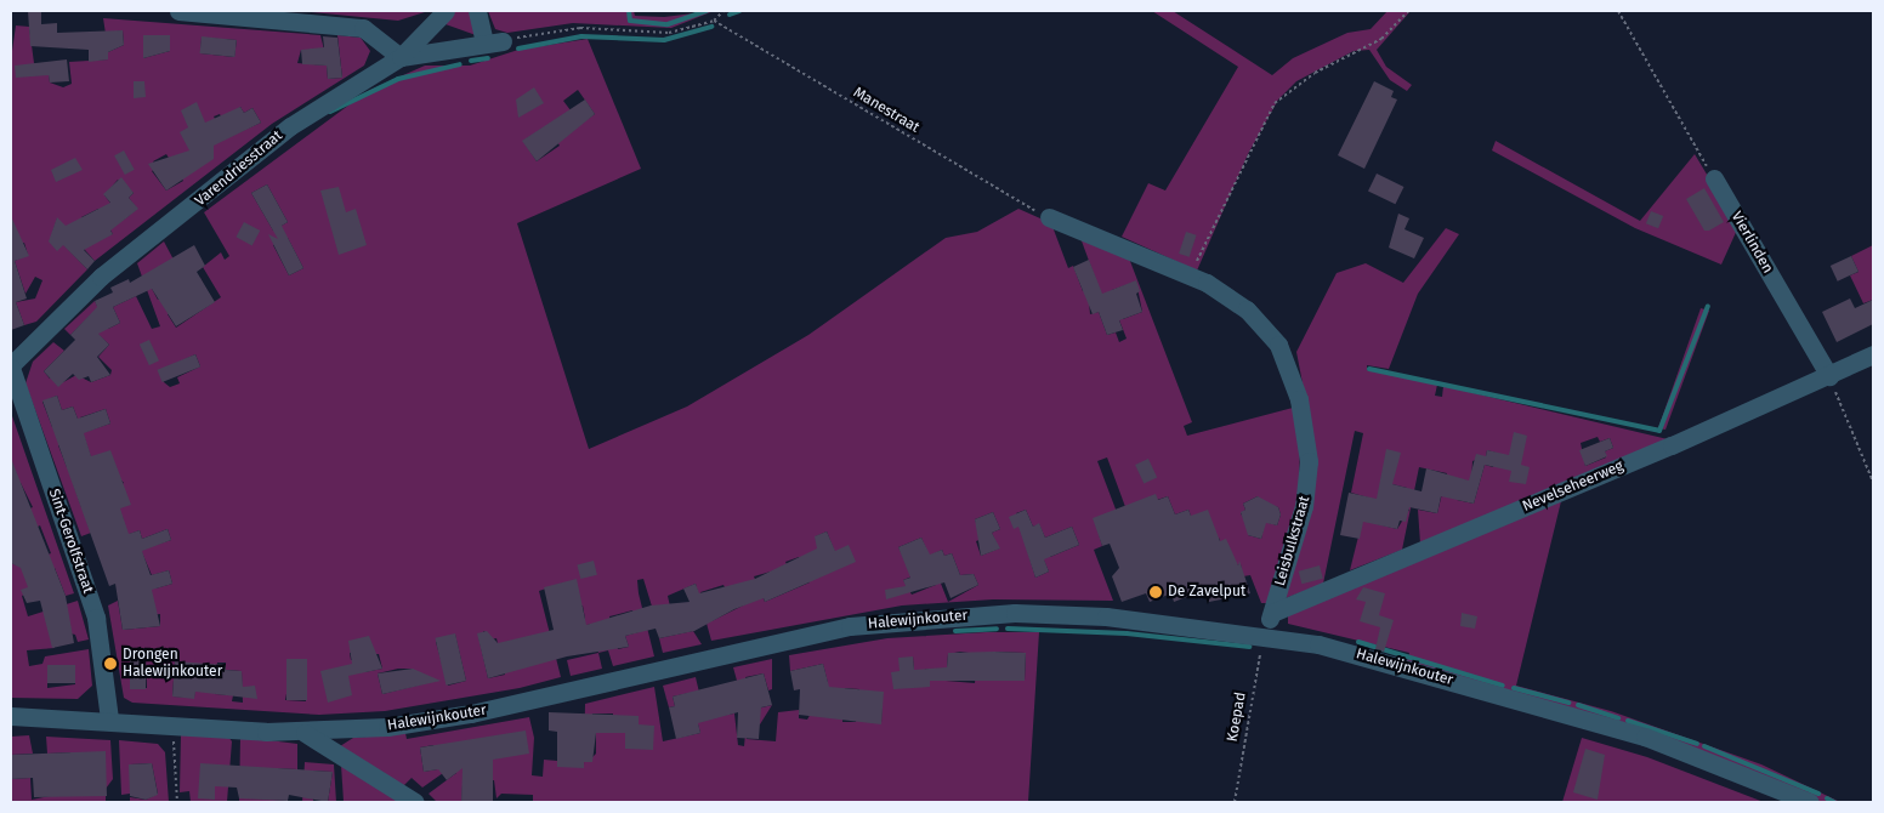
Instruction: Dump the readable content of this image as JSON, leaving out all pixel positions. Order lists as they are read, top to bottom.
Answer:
{
  "streets": {
    "street": [
      "Varendriesstraat",
      "Vierlinden",
      "Nevelseheerweg",
      "Sint-Gerolfstraat",
      "Leisbulkstraat",
      "Halewijnkouter"
    ],
    "path": ["Manestraat", "Koepad"]
  },
  "crossings": [
    ["Manestraat", "Leisbulkstraat"],
    ["Varendriesstraat", "Sint-Gerolfstraat"],
    ["Vierlinden", "Nevelseheerweg"],
    ["Nevelseheerweg", "Leisbulkstraat"],
    ["Sint-Gerolfstraat", "Halewijnkouter"],
    ["Leisbulkstraat", "Halewijnkouter"],
    ["Leisbulkstraat", "Koepad"],
    ["Halewijnkouter", "Koepad"]
  ],
  "places": ["De Zavelput", "Drongen Halewijnkouter"]
}
